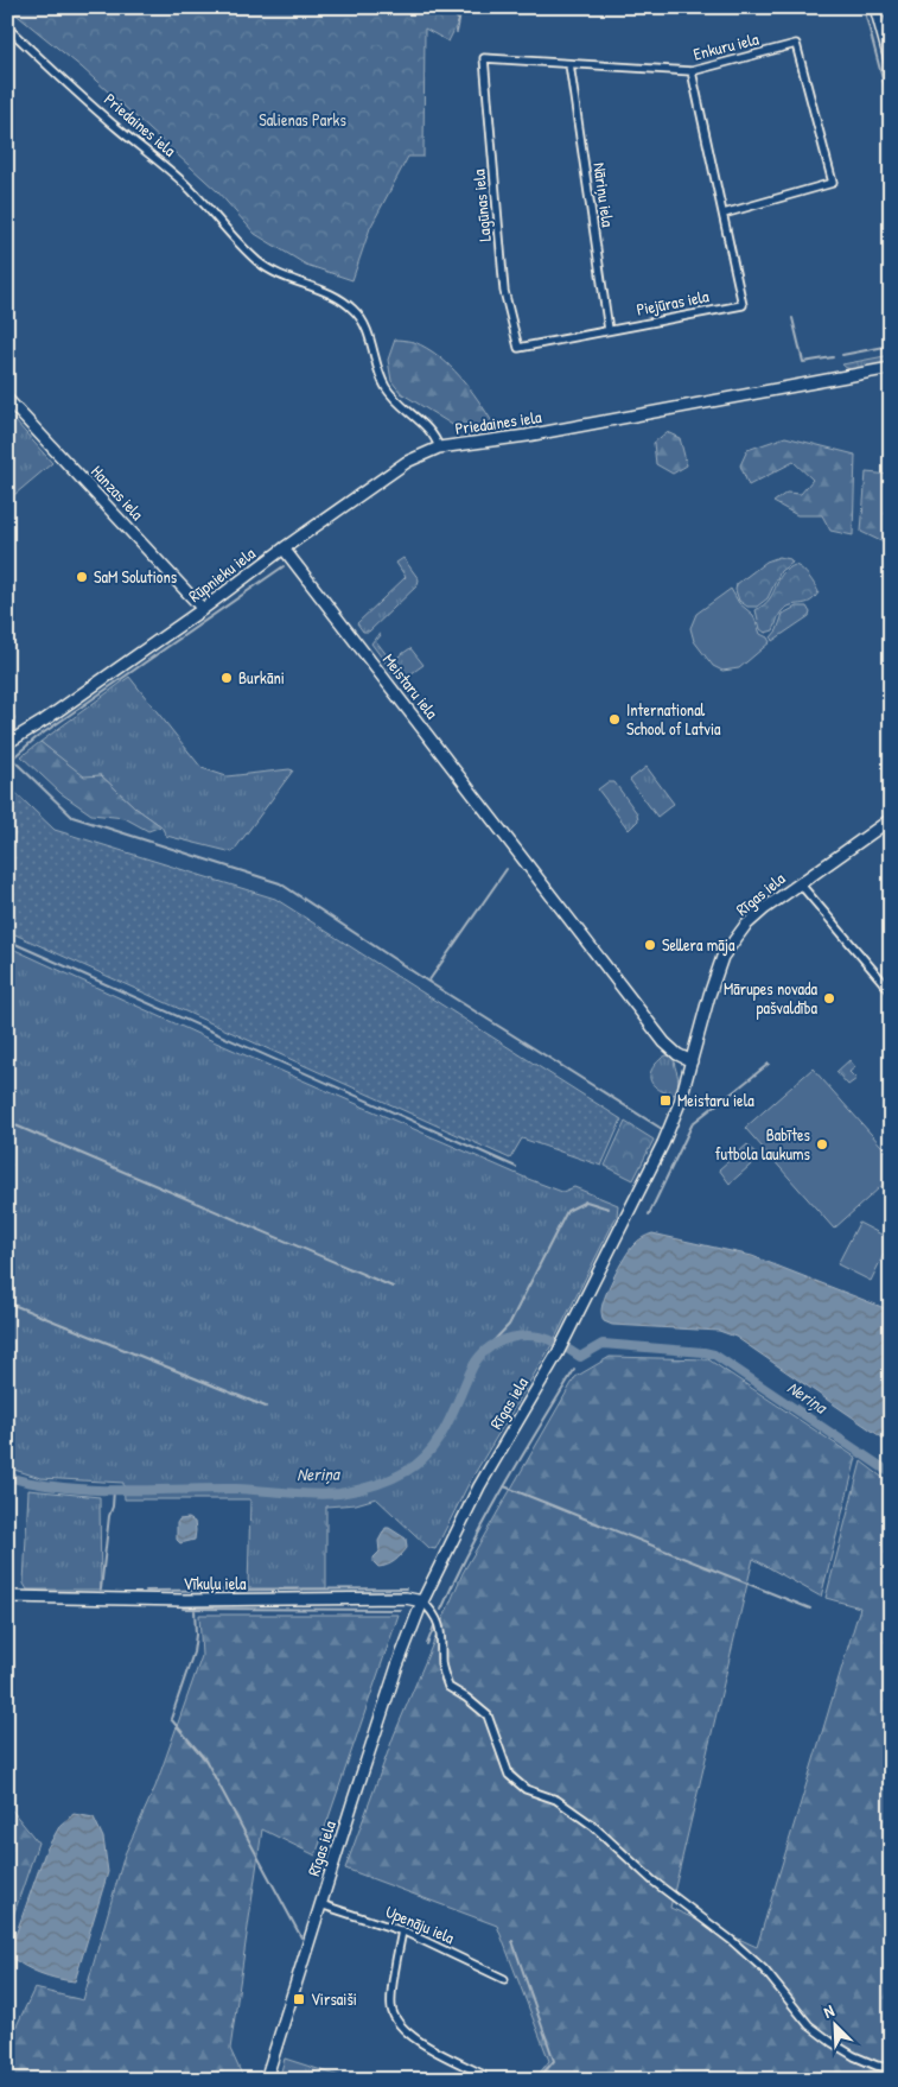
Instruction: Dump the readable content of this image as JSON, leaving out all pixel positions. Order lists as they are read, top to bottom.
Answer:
{
  "streets": {
    "street": [
      "Enkuru iela",
      "Priedaines iela",
      "Nāriņu iela",
      "Lagūnas iela",
      "Piejūras iela",
      "Hanzas iela",
      "Rūpnieku iela",
      "Meistaru iela",
      "Rīgas iela",
      "Vīkuļu iela",
      "Upenāju iela"
    ]
  },
  "crossings": [
    ["Enkuru iela", "Nāriņu iela"],
    ["Enkuru iela", "Lagūnas iela"],
    ["Enkuru iela", "Piejūras iela"],
    ["Priedaines iela", "Rūpnieku iela"],
    ["Nāriņu iela", "Piejūras iela"],
    ["Lagūnas iela", "Piejūras iela"],
    ["Hanzas iela", "Rūpnieku iela"],
    ["Rūpnieku iela", "Meistaru iela"],
    ["Meistaru iela", "Rīgas iela"],
    ["Rīgas iela", "Vīkuļu iela"],
    ["Rīgas iela", "Upenāju iela"]
  ],
  "water": ["Neriņa"],
  "parks": ["Salienas Parks"],
  "places": {
    "other": [
      "SaM Solutions",
      "Burkāni",
      "International School of Latvia",
      "Sellera māja",
      "Mārupes novada pašvaldība",
      "Babītes futbola laukums"
    ],
    "transit": ["Meistaru iela", "Virsaiši"]
  },
  "north": "top left"
}
